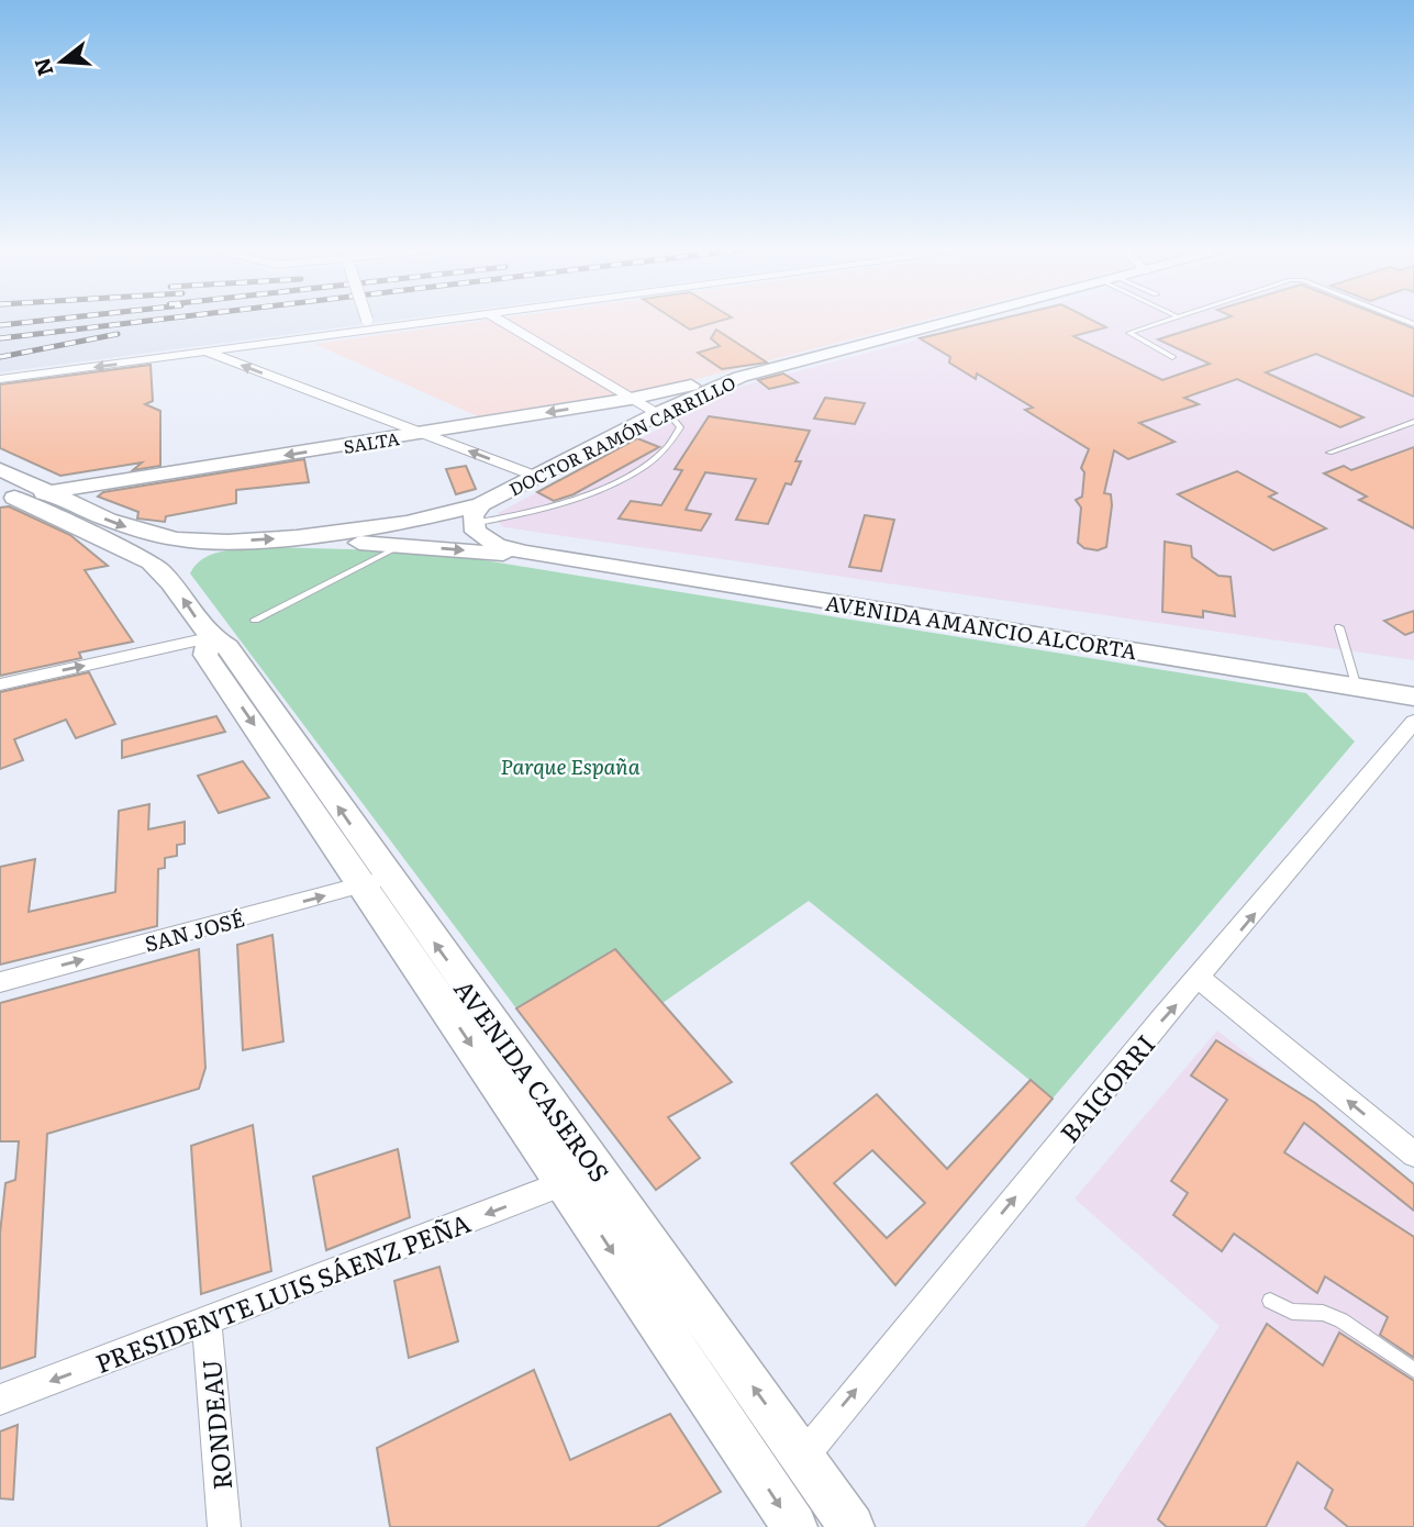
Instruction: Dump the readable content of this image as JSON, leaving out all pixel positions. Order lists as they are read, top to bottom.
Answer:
{
  "streets": {
    "main road": [
      "DOCTOR RAMÓN CARRILLO",
      "SALTA",
      "AVENIDA AMANCIO ALCORTA",
      "AVENIDA CASEROS"
    ],
    "street": [
      "SAN JOSÉ",
      "BAIGORRI",
      "PRESIDENTE LUIS SÁENZ PEÑA",
      "RONDEAU"
    ]
  },
  "crossings": [
    ["DOCTOR RAMÓN CARRILLO", "SALTA"],
    ["DOCTOR RAMÓN CARRILLO", "AVENIDA AMANCIO ALCORTA"],
    ["SALTA", "AVENIDA CASEROS"],
    ["SAN JOSÉ", "AVENIDA CASEROS"],
    ["AVENIDA CASEROS", "BAIGORRI"],
    ["AVENIDA CASEROS", "PRESIDENTE LUIS SÁENZ PEÑA"],
    ["PRESIDENTE LUIS SÁENZ PEÑA", "RONDEAU"]
  ],
  "one_way": ["SAN JOSÉ", "BAIGORRI", "PRESIDENTE LUIS SÁENZ PEÑA"],
  "parks": ["Parque España"],
  "north": "left"
}
